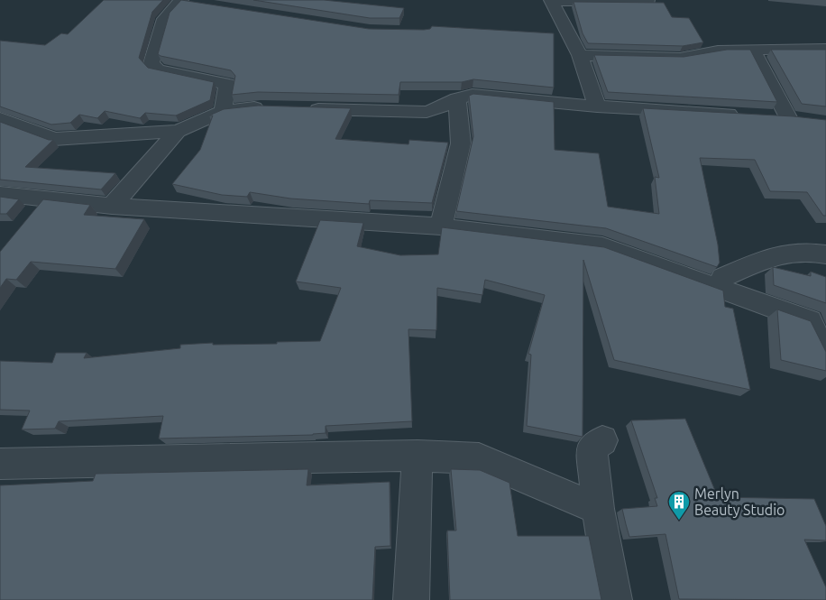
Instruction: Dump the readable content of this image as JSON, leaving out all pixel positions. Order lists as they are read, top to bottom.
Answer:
{
  "places": {
    "building": ["Merlyn Beauty Studio"]
  }
}
